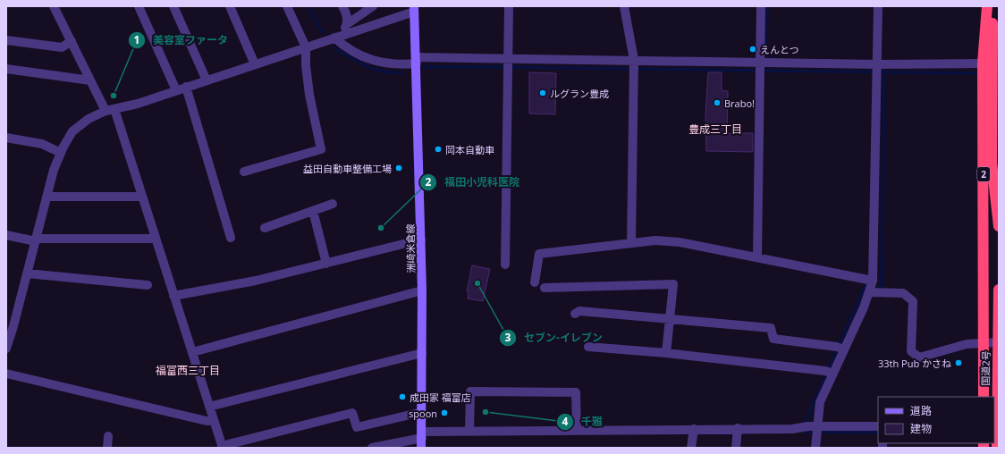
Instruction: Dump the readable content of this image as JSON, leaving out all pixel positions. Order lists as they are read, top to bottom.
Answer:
{
  "streets": {
    "highway": ["2", "国道2号"],
    "main road": ["洲崎米倉線"]
  },
  "districts": ["豊成三丁目", "福富西三丁目"],
  "places": [
    "えんとつ",
    "ルグラン豊成",
    "美容室ファータ",
    "Brabo!",
    "岡本自動車",
    "益田自動車整備工場",
    "福田小児科医院",
    "セブン-イレブン",
    "33th Pub かさね",
    "成田家 福富店",
    "千雅",
    "spoon"
  ],
  "legend": ["道路", "建物"]
}
